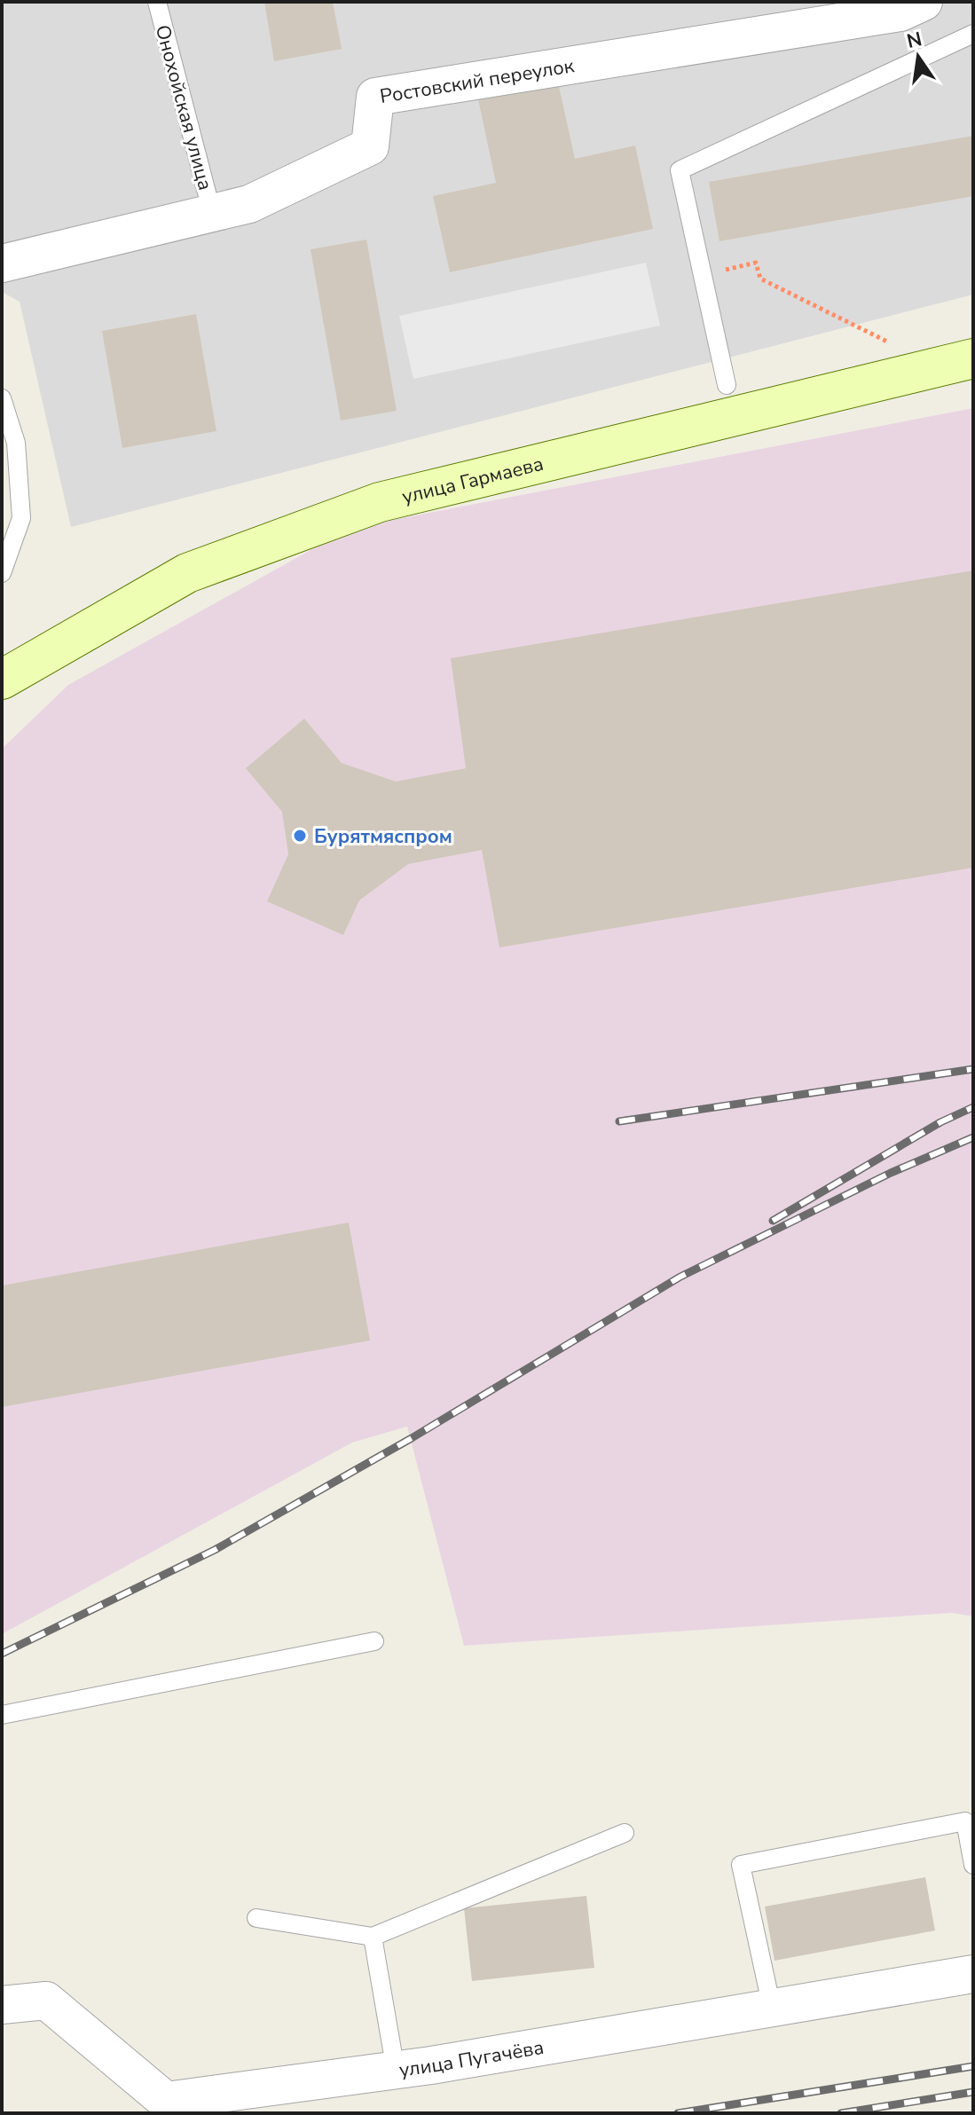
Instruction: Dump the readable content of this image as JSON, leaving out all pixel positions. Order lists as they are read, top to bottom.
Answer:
{
  "streets": {
    "street": ["Ростовский переулок", "улица Гармаева", "улица Пугачёва"],
    "lane": ["Онохойская улица"]
  },
  "crossings": [
    ["Ростовский переулок", "Онохойская улица"]
  ],
  "places": ["Бурятмяспром"],
  "north": "top"
}
